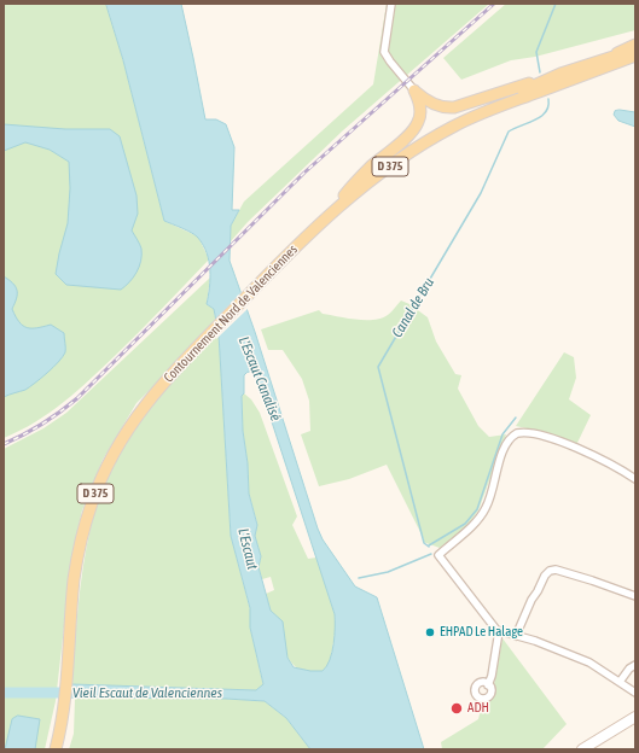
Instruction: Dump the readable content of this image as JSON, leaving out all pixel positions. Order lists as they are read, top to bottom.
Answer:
{
  "streets": {
    "main road": ["D 375", "Contournement Nord de Valenciennes"]
  },
  "water": [
    "Canal de Bru",
    "L'Escaut Canalisé",
    "L'Escaut",
    "Vieil Escaut de Valenciennes"
  ],
  "places": ["EHPAD Le Halage", "ADH"]
}
